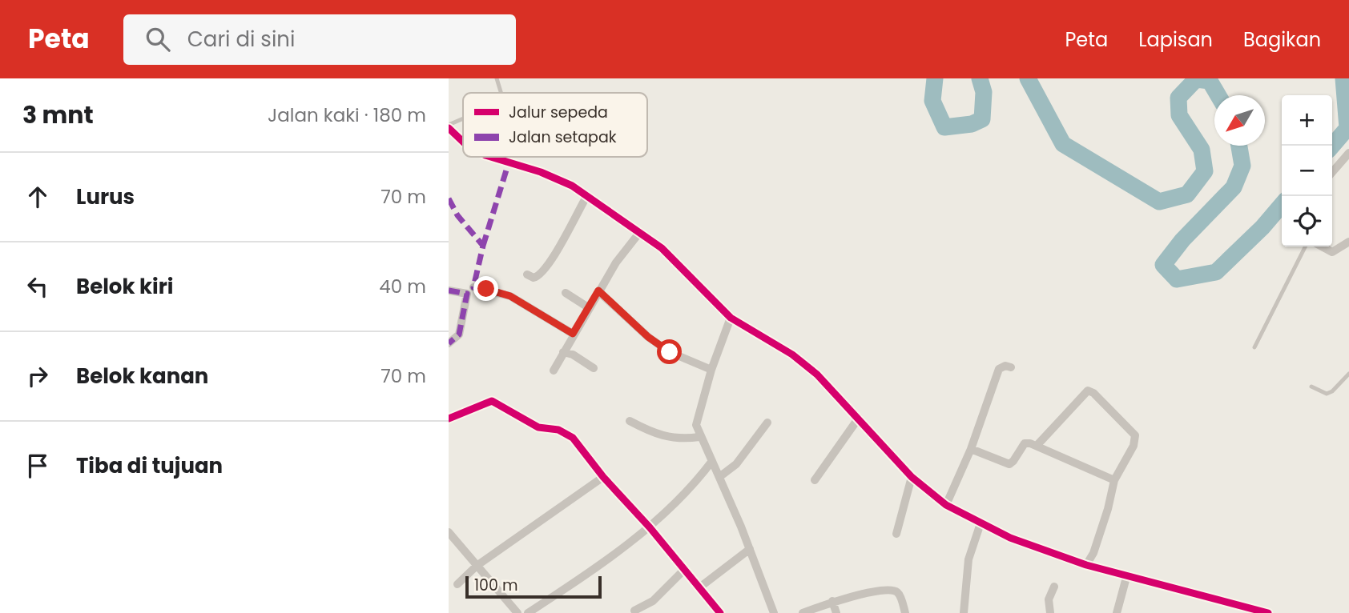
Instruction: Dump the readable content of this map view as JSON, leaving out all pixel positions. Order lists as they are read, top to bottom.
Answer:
{
  "legend": ["Jalur sepeda", "Jalan setapak"],
  "scale_bar": "100 m",
  "north": "bottom left",
  "page": {
    "header": "Peta",
    "search": "Cari di sini",
    "nav": ["Peta", "Lapisan", "Bagikan"],
    "heading": ["3 mnt", "Jalan kaki · 180 m"],
    "map_buttons": ["+", "−"],
    "list": [
      ["Lurus", "70 m"],
      ["Belok kiri", "40 m"],
      ["Belok kanan", "70 m"],
      "Tiba di tujuan"
    ],
    "scale": "100 m"
  }
}
